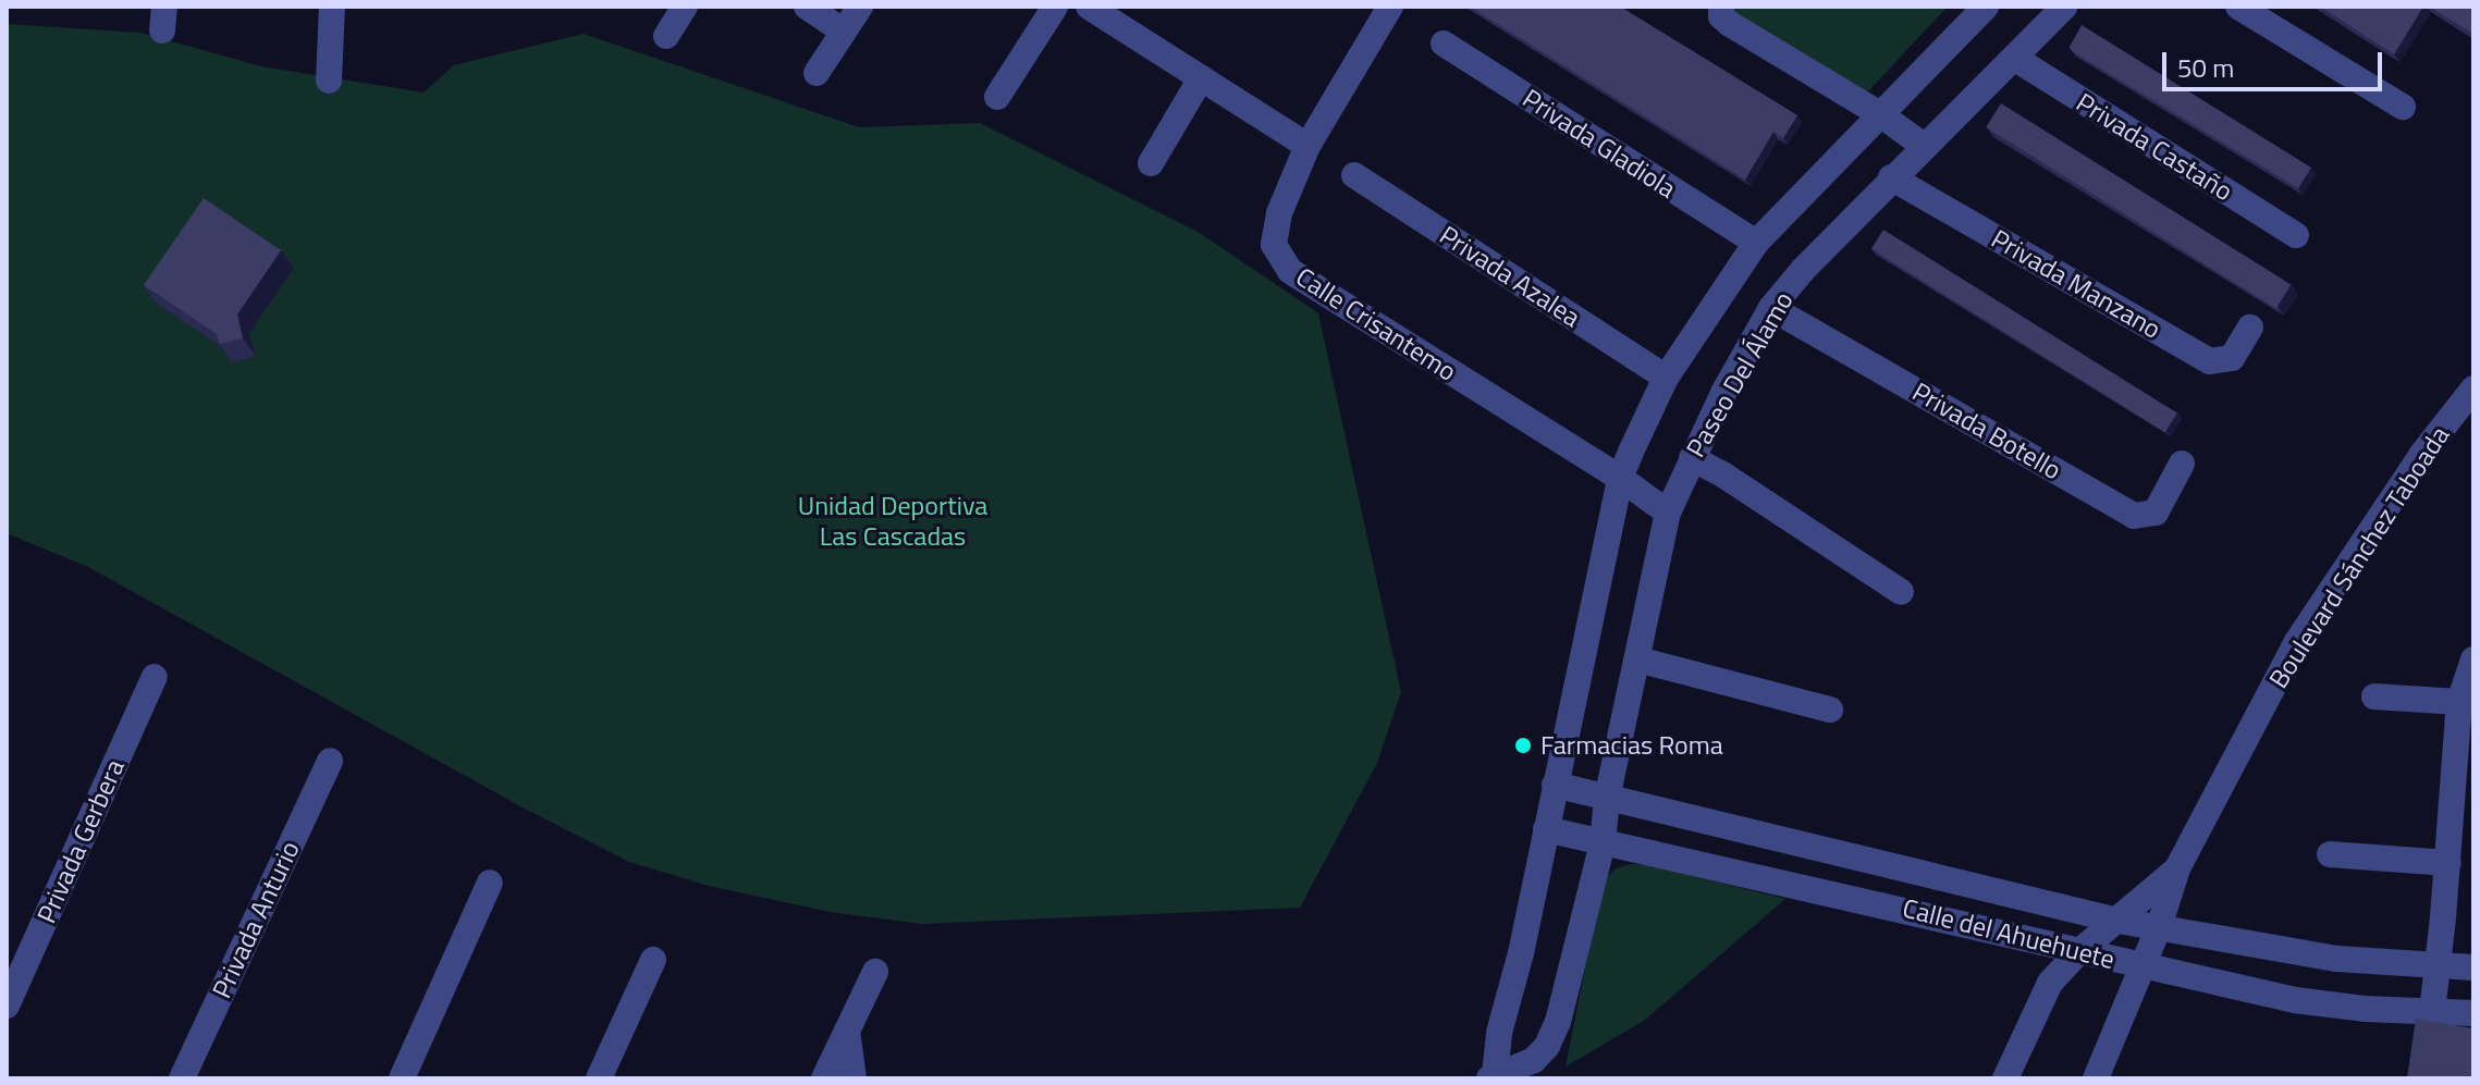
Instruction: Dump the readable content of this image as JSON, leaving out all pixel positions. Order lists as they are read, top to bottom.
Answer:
{
  "streets": {
    "street": [
      "Privada Gladiola",
      "Privada Castaño",
      "Privada Azalea",
      "Privada Manzano",
      "Calle Crisantemo",
      "Paseo Del Álamo",
      "Privada Botello",
      "Boulevard Sánchez Taboada",
      "Privada Gerbera",
      "Privada Anturio",
      "Calle del Ahuehuete"
    ]
  },
  "crossings": [
    ["Privada Gladiola", "Paseo Del Álamo"],
    ["Privada Castaño", "Paseo Del Álamo"],
    ["Privada Azalea", "Paseo Del Álamo"],
    ["Privada Manzano", "Paseo Del Álamo"],
    ["Calle Crisantemo", "Paseo Del Álamo"],
    ["Paseo Del Álamo", "Privada Botello"],
    ["Paseo Del Álamo", "Calle del Ahuehuete"]
  ],
  "parks": ["Unidad Deportiva Las Cascadas"],
  "places": ["Farmacias Roma"],
  "scale_bar": "50 m"
}
